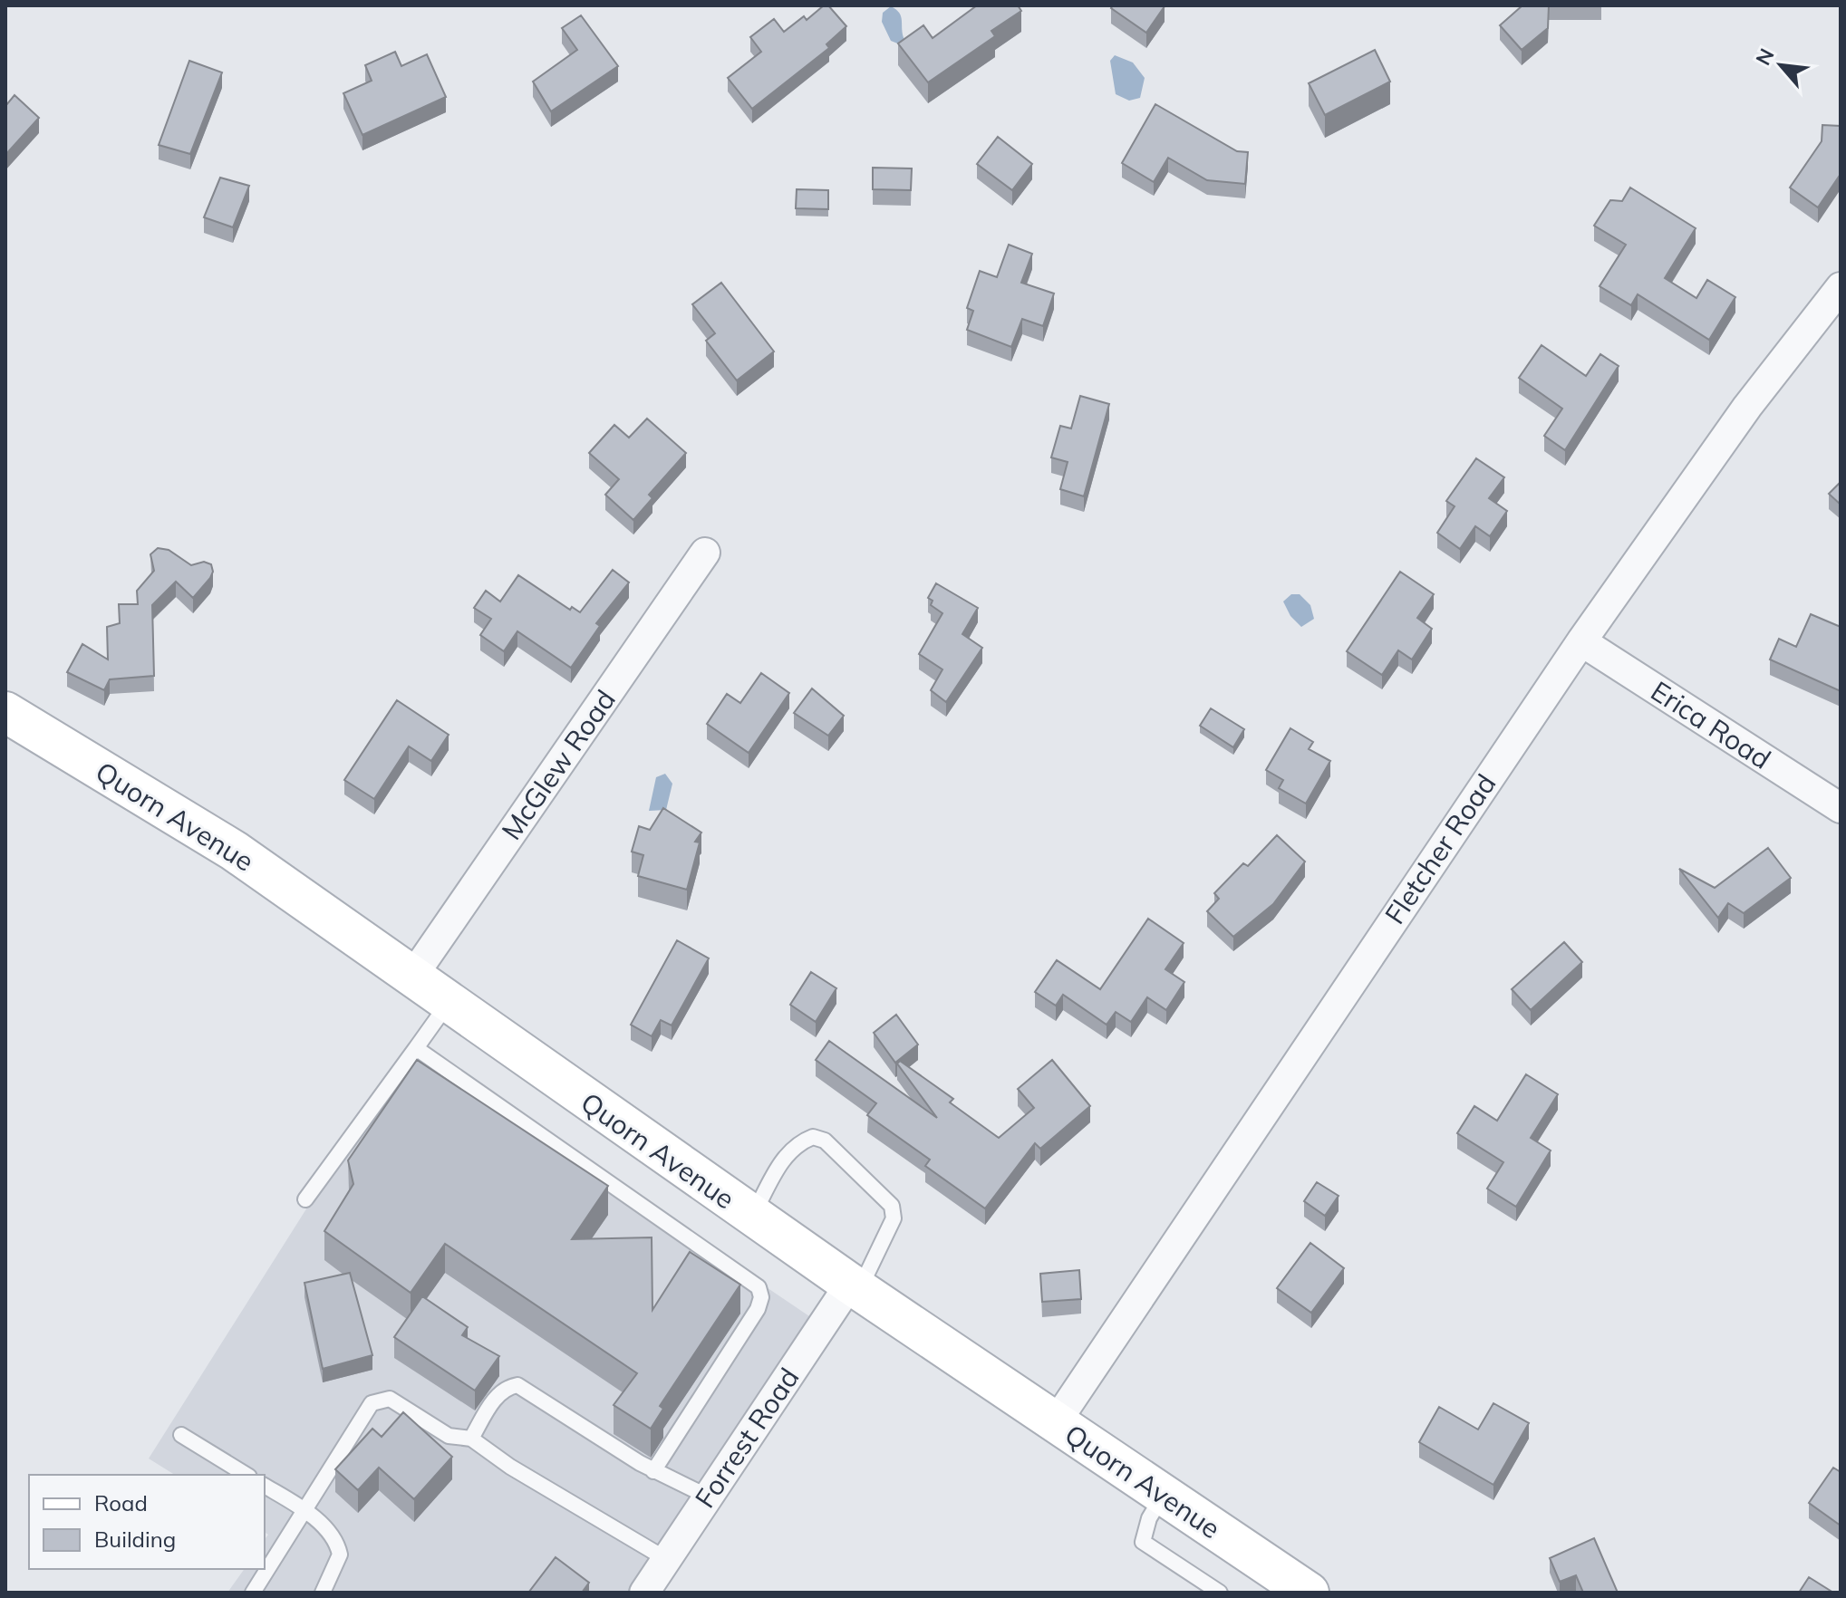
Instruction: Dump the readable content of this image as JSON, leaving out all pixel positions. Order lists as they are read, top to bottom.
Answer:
{
  "streets": {
    "street": [
      "Erica Road",
      "McGlew Road",
      "Quorn Avenue",
      "Fletcher Road",
      "Forrest Road"
    ]
  },
  "crossings": [
    ["Erica Road", "Fletcher Road"],
    ["McGlew Road", "Quorn Avenue"],
    ["Quorn Avenue", "Fletcher Road"],
    ["Quorn Avenue", "Forrest Road"]
  ],
  "legend": ["Road", "Building"],
  "north": "top left"
}
